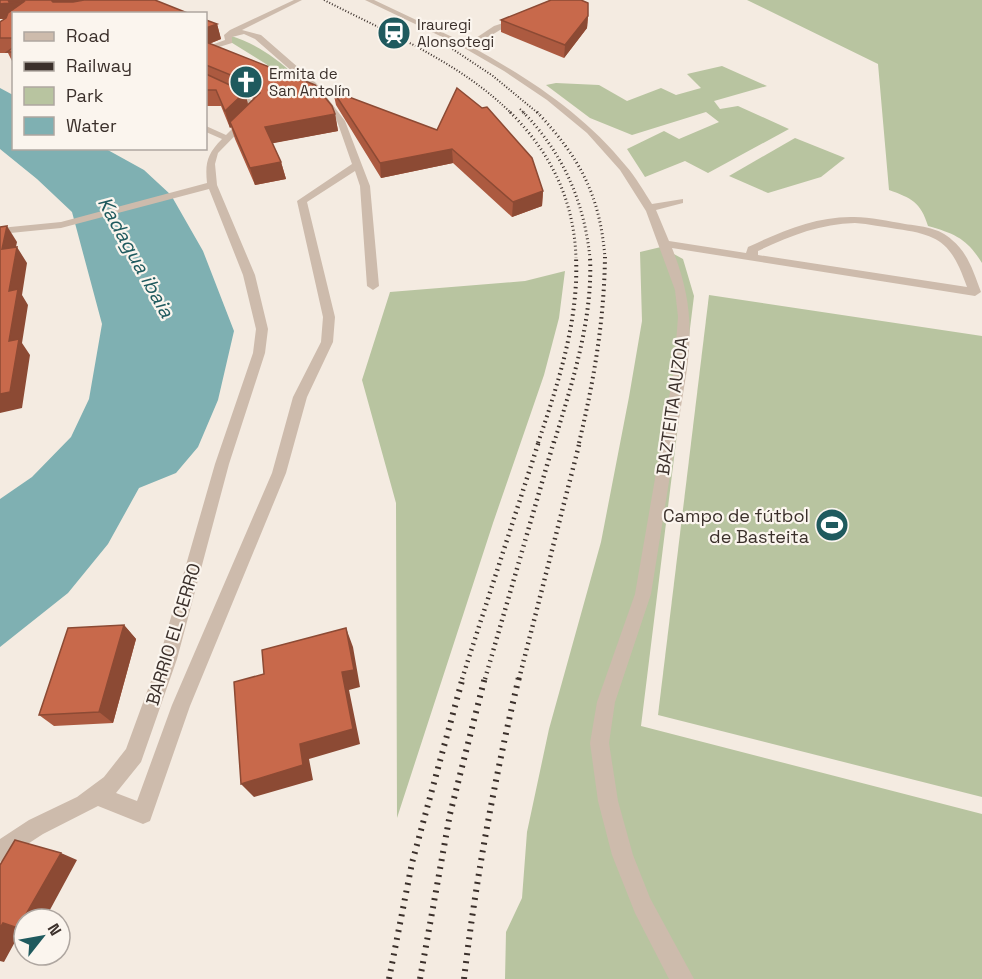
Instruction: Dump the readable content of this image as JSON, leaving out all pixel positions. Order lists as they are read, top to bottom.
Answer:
{
  "streets": {
    "street": ["BAZTEITA AUZOA", "BARRIO EL CERRO"]
  },
  "water": ["Kadagua ibaia"],
  "places": {
    "station": ["Irauregi Alonsotegi"],
    "church": ["Ermita de San Antolín"],
    "sports": ["Campo de fútbol de Basteita"]
  },
  "legend": [
    "Road",
    "Railway",
    "Park",
    "Water"
  ],
  "north": "top right"
}
